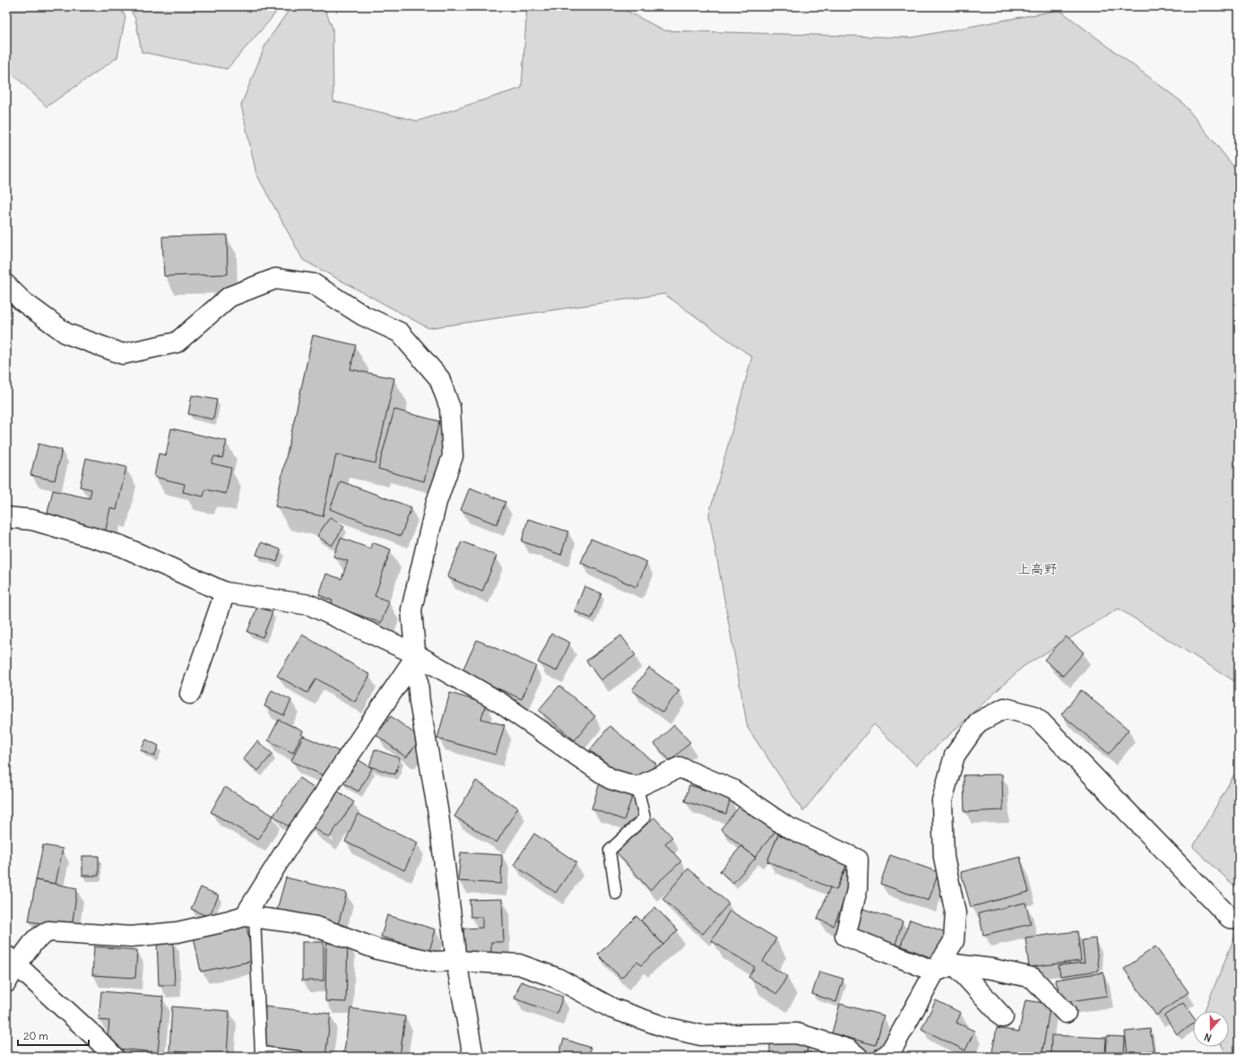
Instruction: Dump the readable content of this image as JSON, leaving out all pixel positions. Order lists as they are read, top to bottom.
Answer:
{
  "districts": ["上高野"],
  "scale_bar": "20 m",
  "north": "bottom"
}
